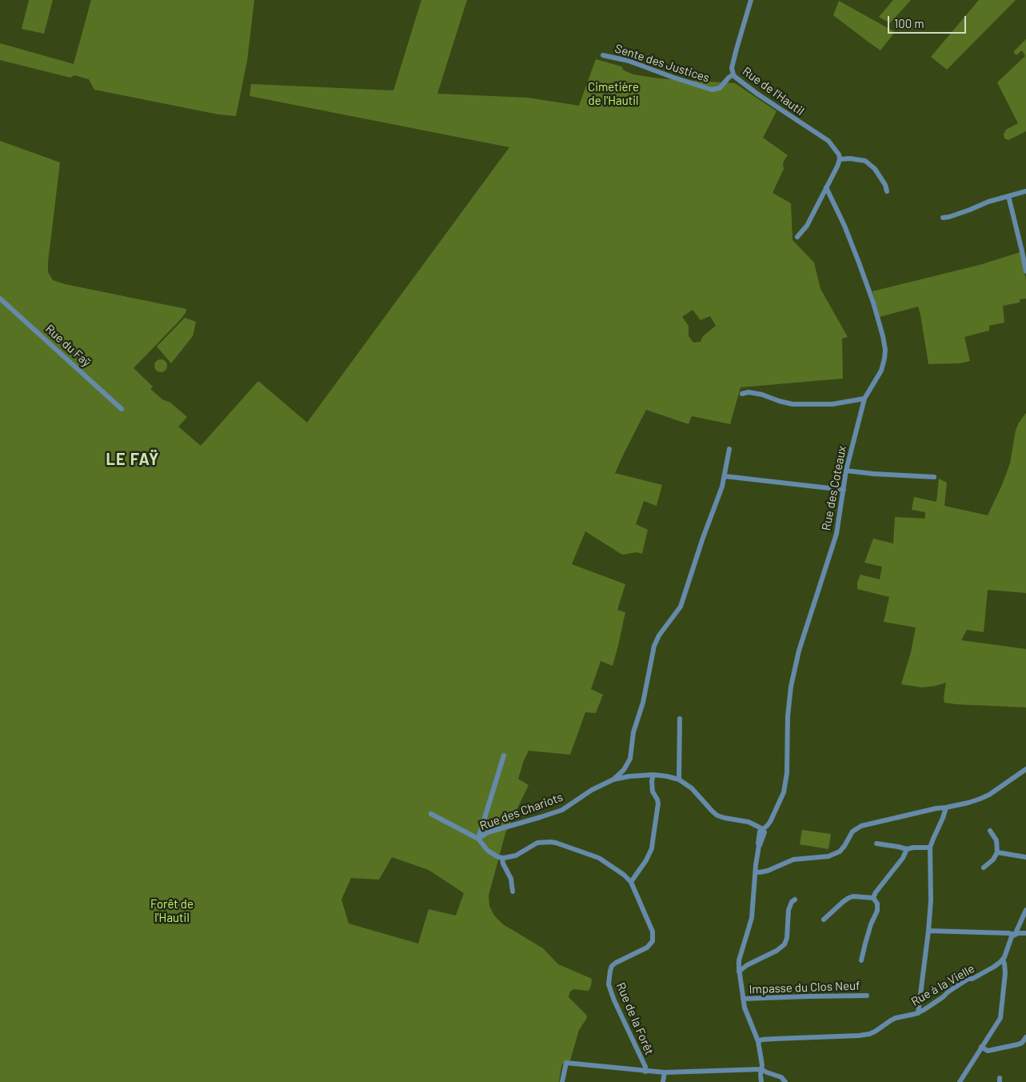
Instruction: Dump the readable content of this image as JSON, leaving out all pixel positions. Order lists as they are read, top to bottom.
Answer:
{
  "streets": {
    "street": [
      "Sente des Justices",
      "Rue de l'Hautil",
      "Rue du Faÿ",
      "Rue des Coteaux",
      "Rue des Chariots",
      "Rue à la Vielle",
      "Impasse du Clos Neuf",
      "Rue de la Forêt"
    ]
  },
  "crossings": [
    ["Sente des Justices", "Rue de l'Hautil"],
    ["Rue des Coteaux", "Rue des Chariots"]
  ],
  "districts": ["LE FAŸ"],
  "parks": ["Cimetière de l'Hautil", "Forêt de l'Hautil"],
  "scale_bar": "100 m"
}
